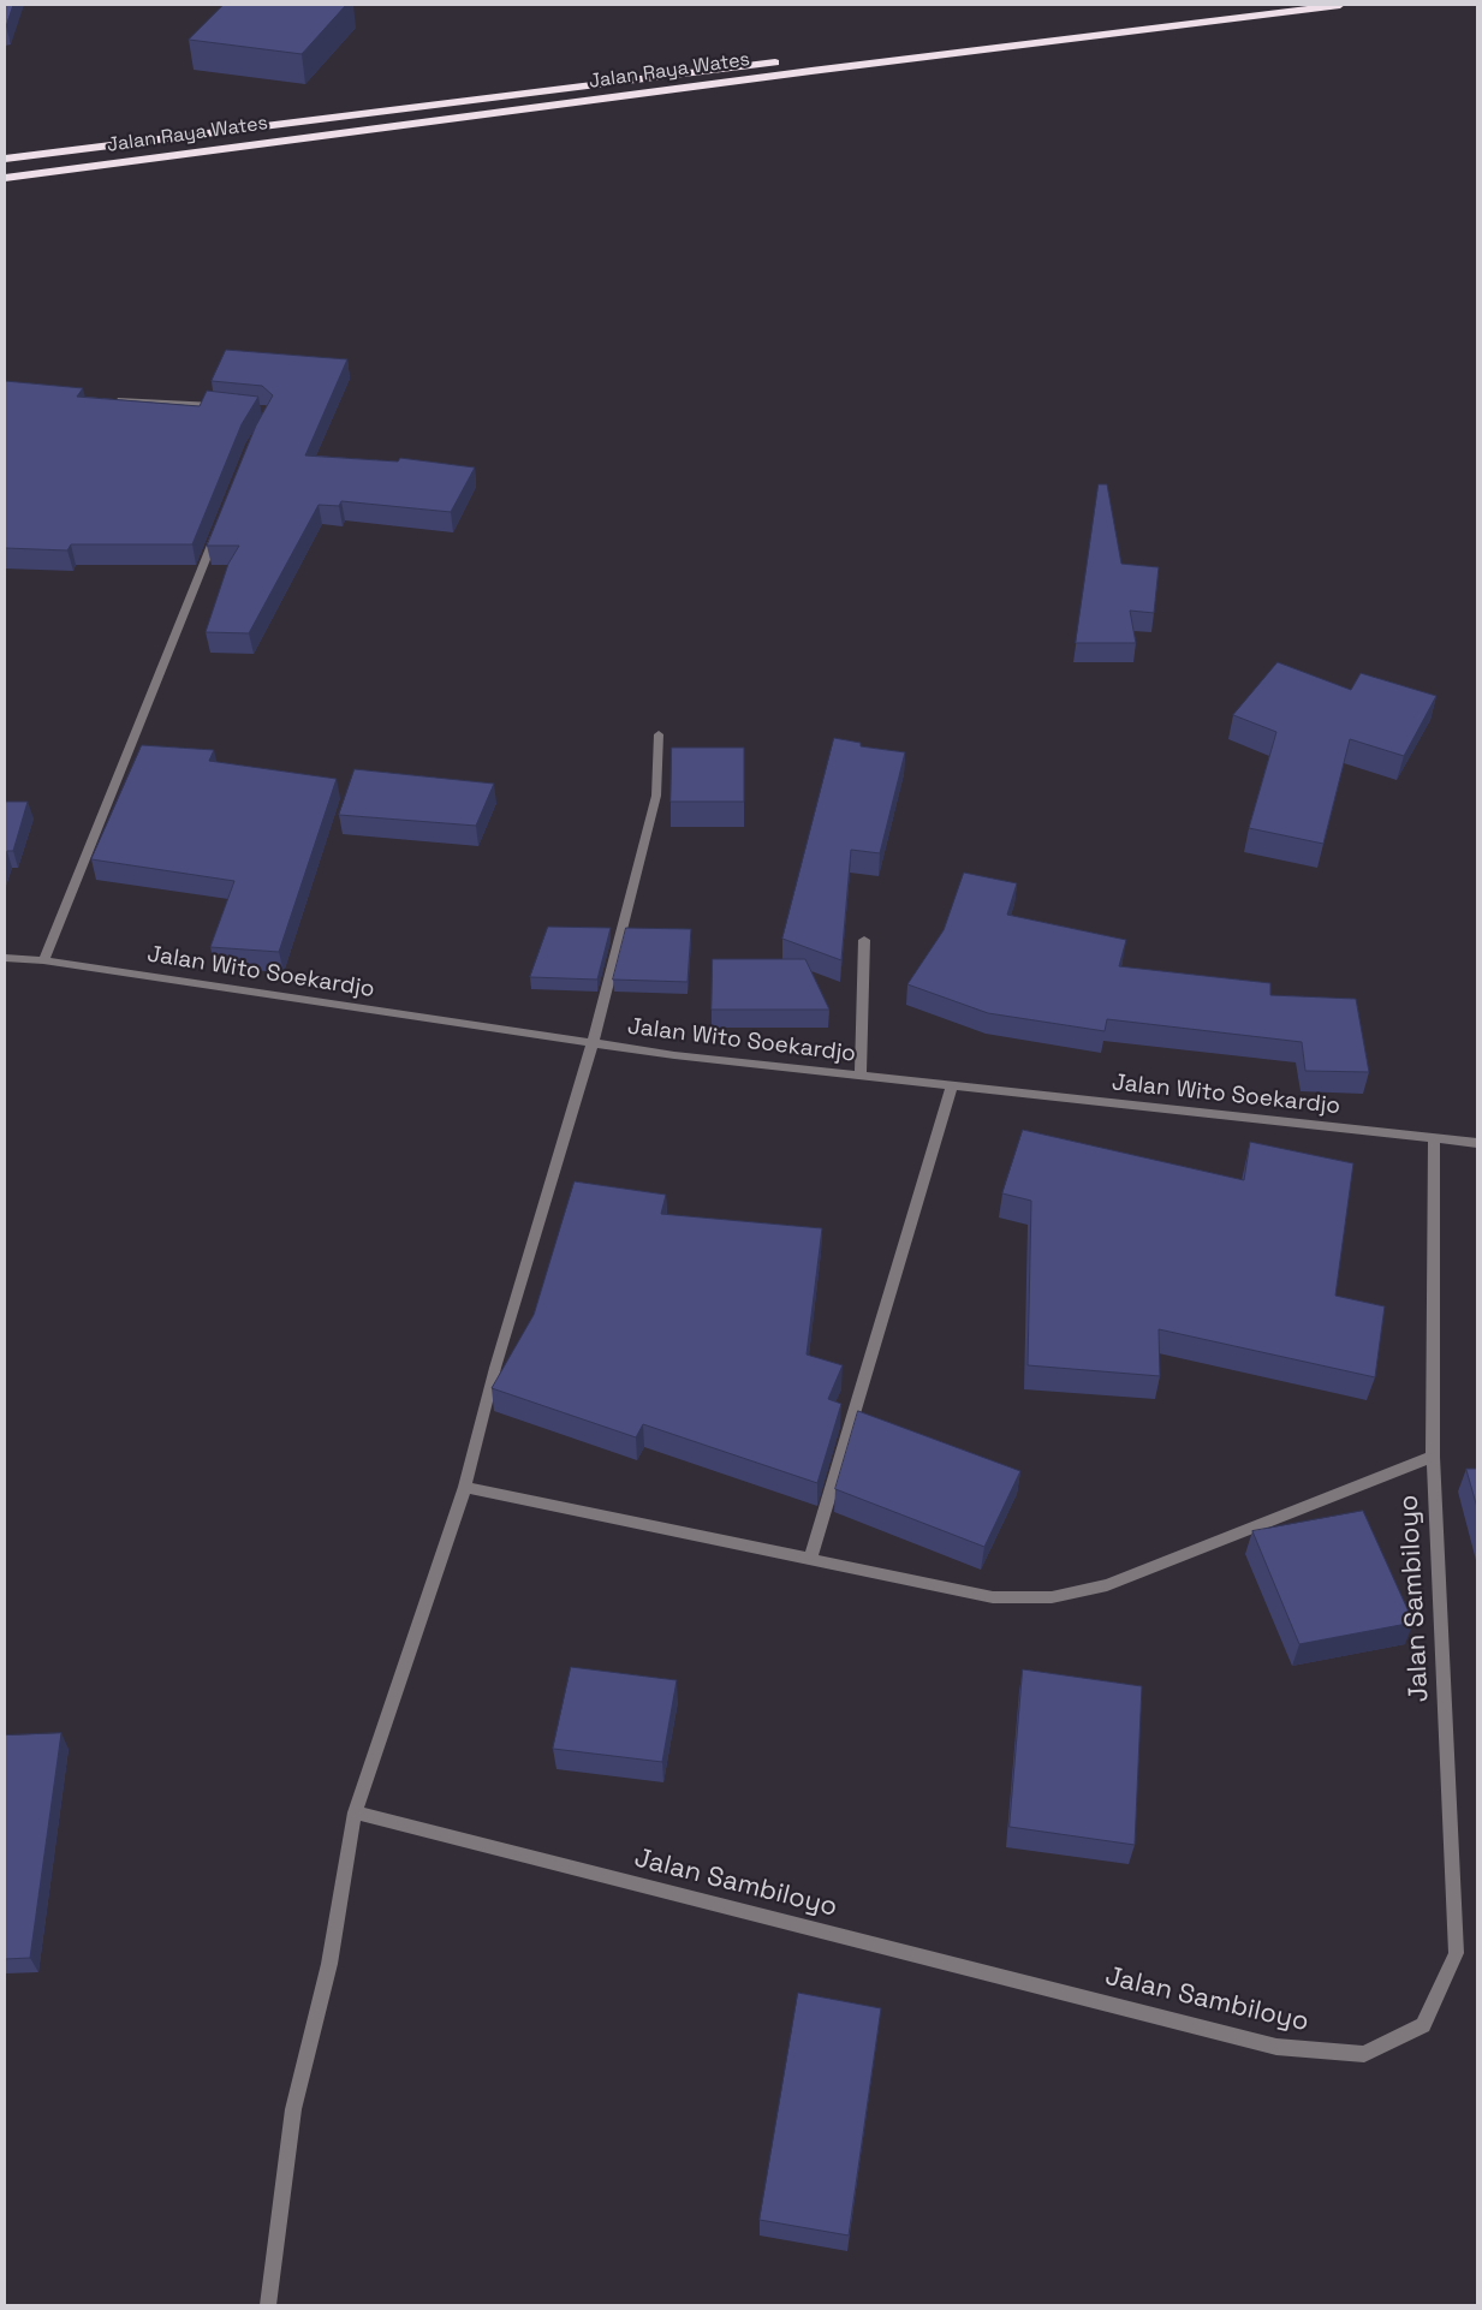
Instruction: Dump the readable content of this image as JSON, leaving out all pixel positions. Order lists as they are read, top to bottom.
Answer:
{
  "streets": {
    "highway": ["Jalan Raya Wates"],
    "street": ["Jalan Wito Soekardjo", "Jalan Sambiloyo"]
  },
  "crossings": [
    ["Jalan Wito Soekardjo", "Jalan Sambiloyo"]
  ]
}
